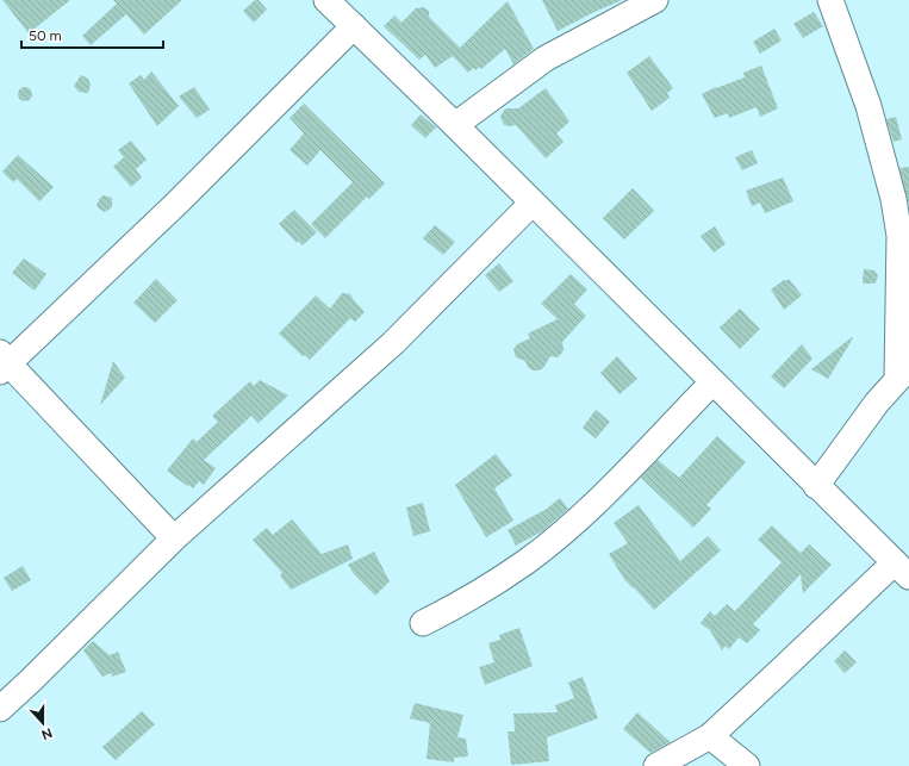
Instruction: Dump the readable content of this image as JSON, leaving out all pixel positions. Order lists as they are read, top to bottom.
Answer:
{
  "scale_bar": "50 m",
  "north": "bottom"
}
